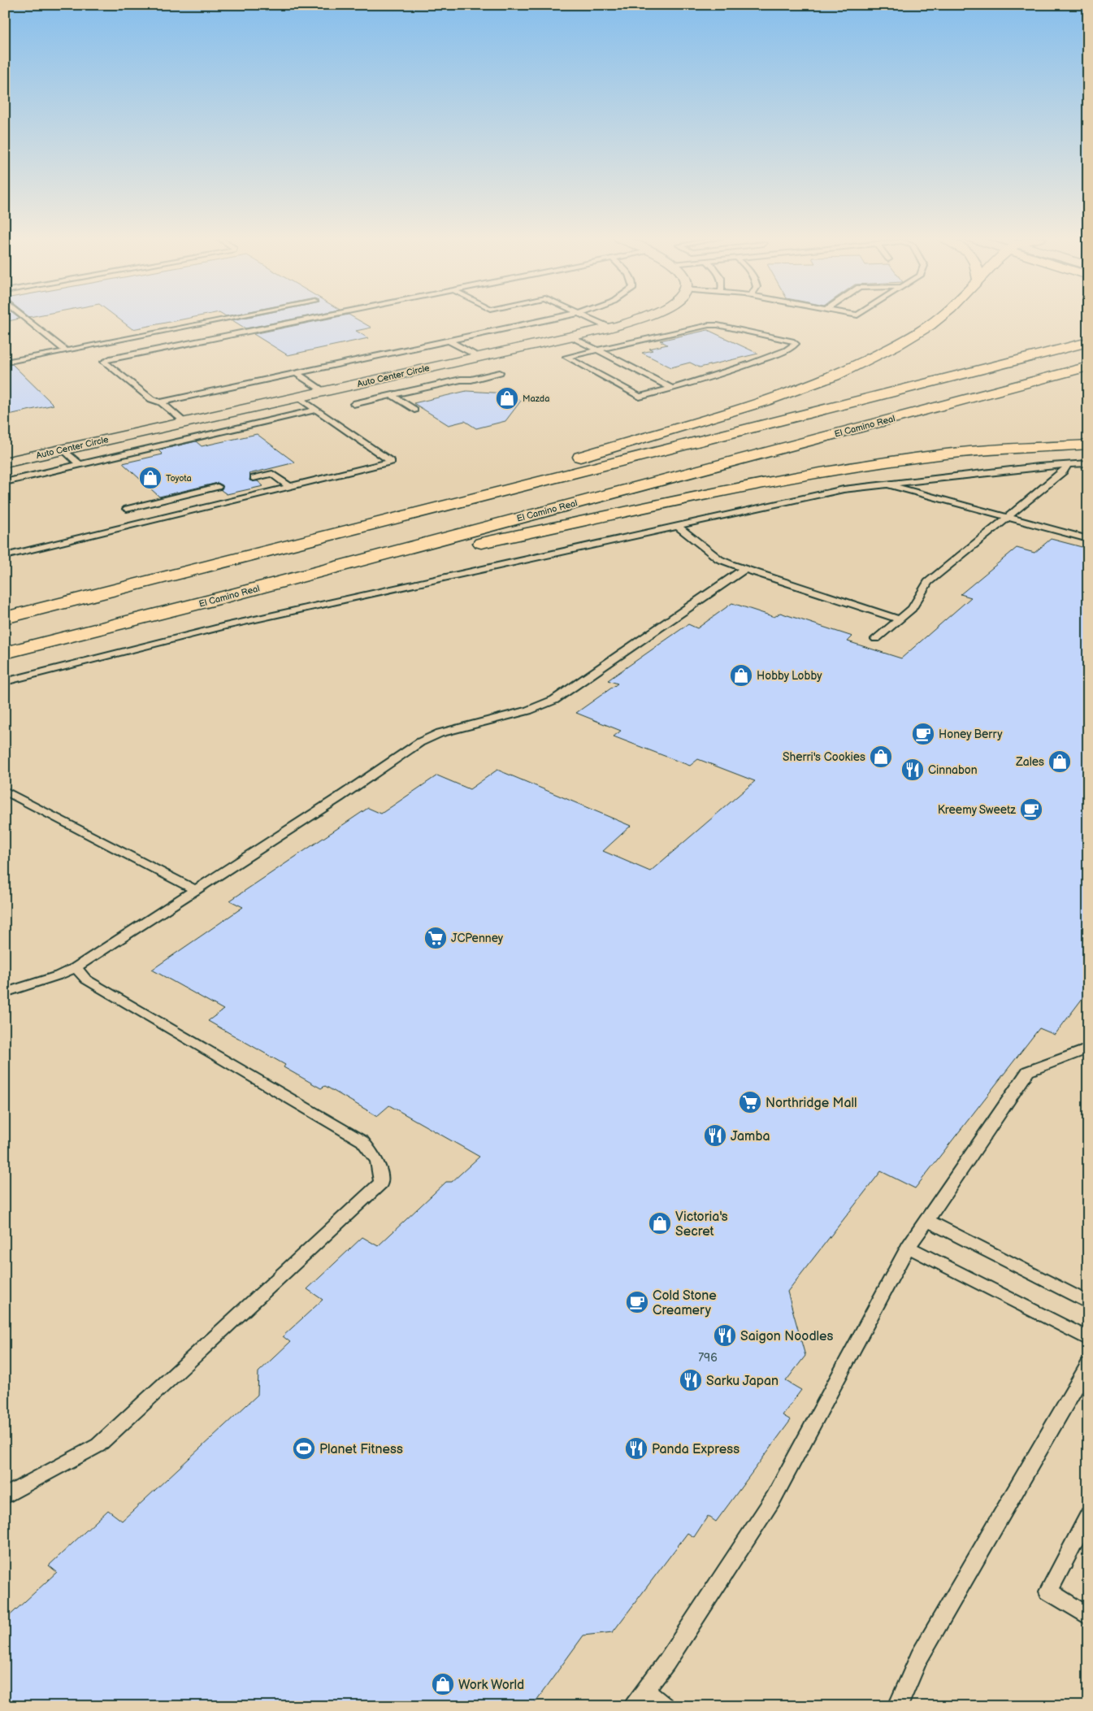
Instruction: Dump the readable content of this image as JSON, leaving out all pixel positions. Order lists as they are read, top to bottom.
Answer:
{
  "streets": {
    "main road": ["El Camino Real"],
    "street": ["Auto Center Circle"]
  },
  "places": {
    "shop": [
      "Mazda",
      "Toyota",
      "Hobby Lobby",
      "Sherri's Cookies",
      "Zales",
      "Victoria's Secret",
      "Work World"
    ],
    "cafe": ["Honey Berry", "Kreemy Sweetz", "Cold Stone Creamery"],
    "restaurant": [
      "Cinnabon",
      "Jamba",
      "Saigon Noodles",
      "Sarku Japan",
      "Panda Express"
    ],
    "supermarket": ["JCPenney", "Northridge Mall"],
    "sports": ["Planet Fitness"]
  },
  "house_numbers": ["796"]
}
